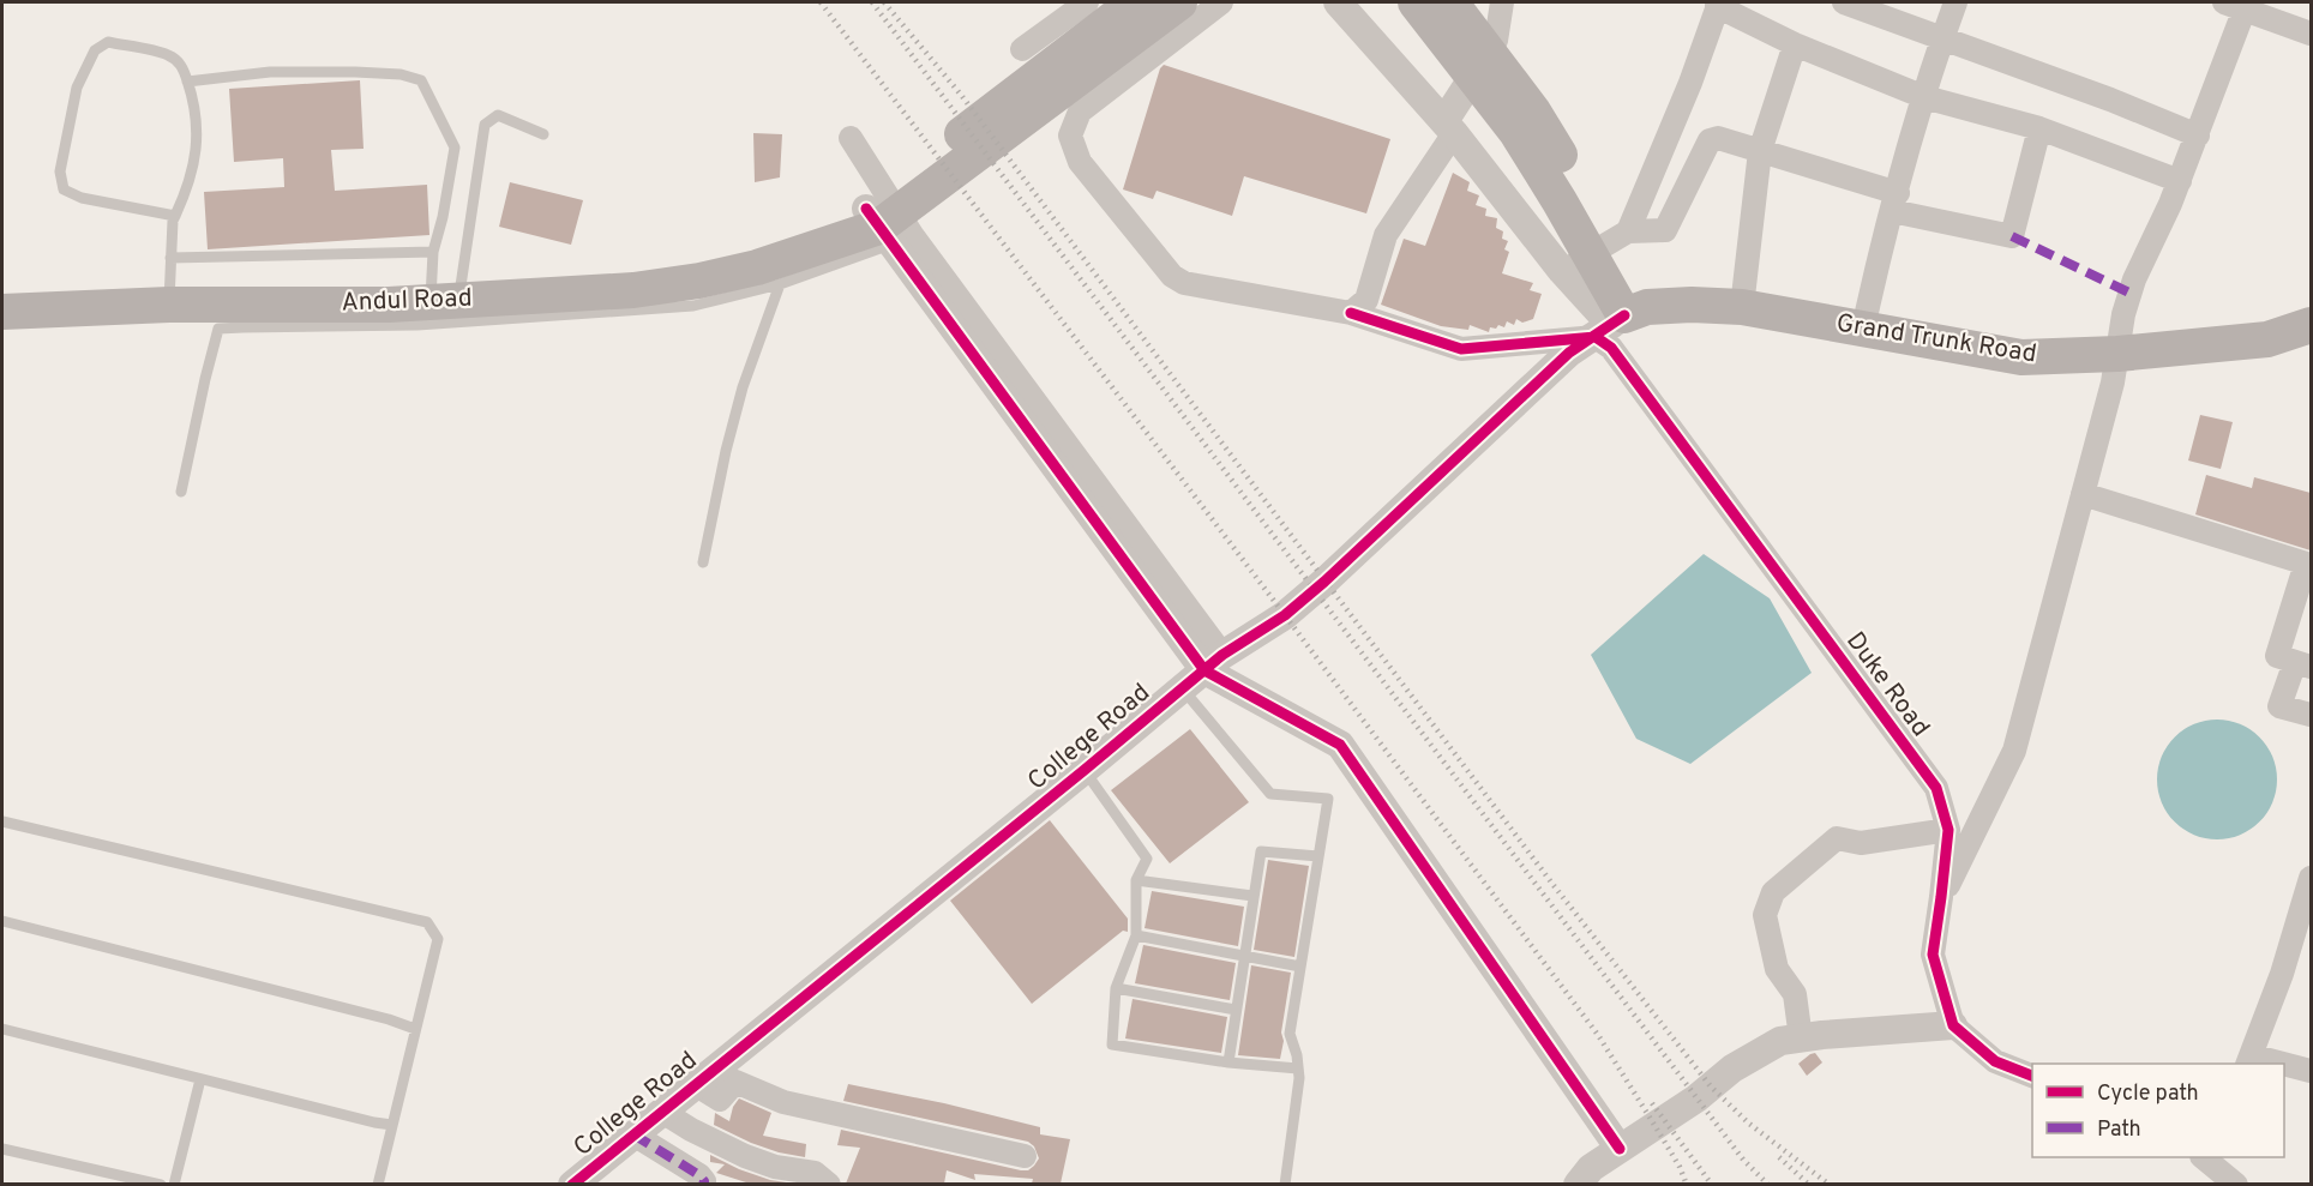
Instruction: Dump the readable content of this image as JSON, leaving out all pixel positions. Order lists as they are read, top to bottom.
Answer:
{
  "streets": {
    "main road": ["Andul Road", "Grand Trunk Road"],
    "street": ["Duke Road", "College Road"]
  },
  "crossings": [
    ["Grand Trunk Road", "Duke Road"],
    ["Grand Trunk Road", "College Road"],
    ["Duke Road", "College Road"]
  ],
  "legend": ["Cycle path", "Path"]
}
